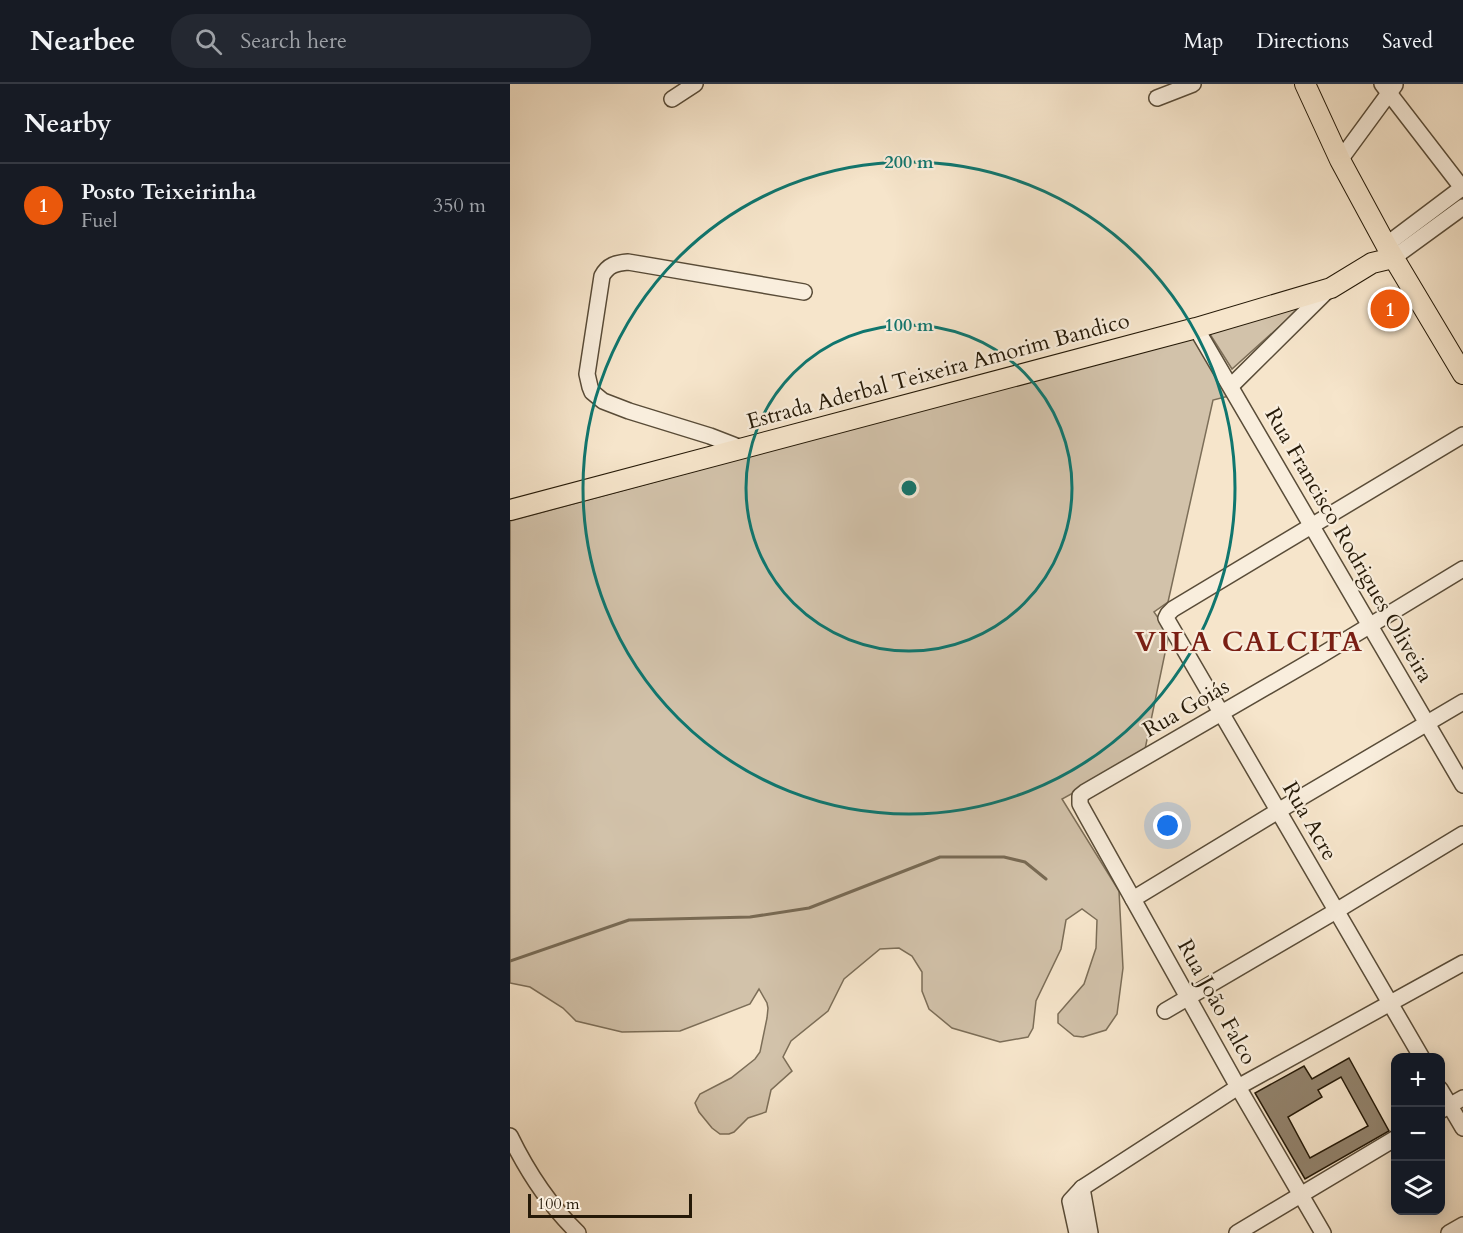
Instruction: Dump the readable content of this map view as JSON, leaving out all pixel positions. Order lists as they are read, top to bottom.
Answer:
{
  "streets": {
    "main road": ["Estrada Aderbal Teixeira Amorim Bandico"],
    "street": [
      "Rua Francisco Rodrigues Oliveira",
      "Rua Goiás",
      "Rua Acre",
      "Rua João Falco"
    ]
  },
  "crossings": [
    ["Estrada Aderbal Teixeira Amorim Bandico", "Rua Francisco Rodrigues Oliveira"],
    ["Rua Francisco Rodrigues Oliveira", "Rua Goiás"],
    ["Rua Francisco Rodrigues Oliveira", "Rua Acre"],
    ["Rua Goiás", "Rua Acre"],
    ["Rua Goiás", "Rua João Falco"]
  ],
  "districts": ["VILA CALCITA"],
  "scale_bar": "100 m",
  "page": {
    "header": "Nearbee",
    "search": "Search here",
    "nav": ["Map", "Directions", "Saved"],
    "heading": "Nearby",
    "list": [
      {
        "mark": "1",
        "name": "Posto Teixeirinha",
        "note": "Fuel",
        "value": "350 m"
      }
    ],
    "pins": "1",
    "map_buttons": ["+", "−"],
    "scale": "100 m"
  },
  "rings": ["200 m", "100 m"]
}
